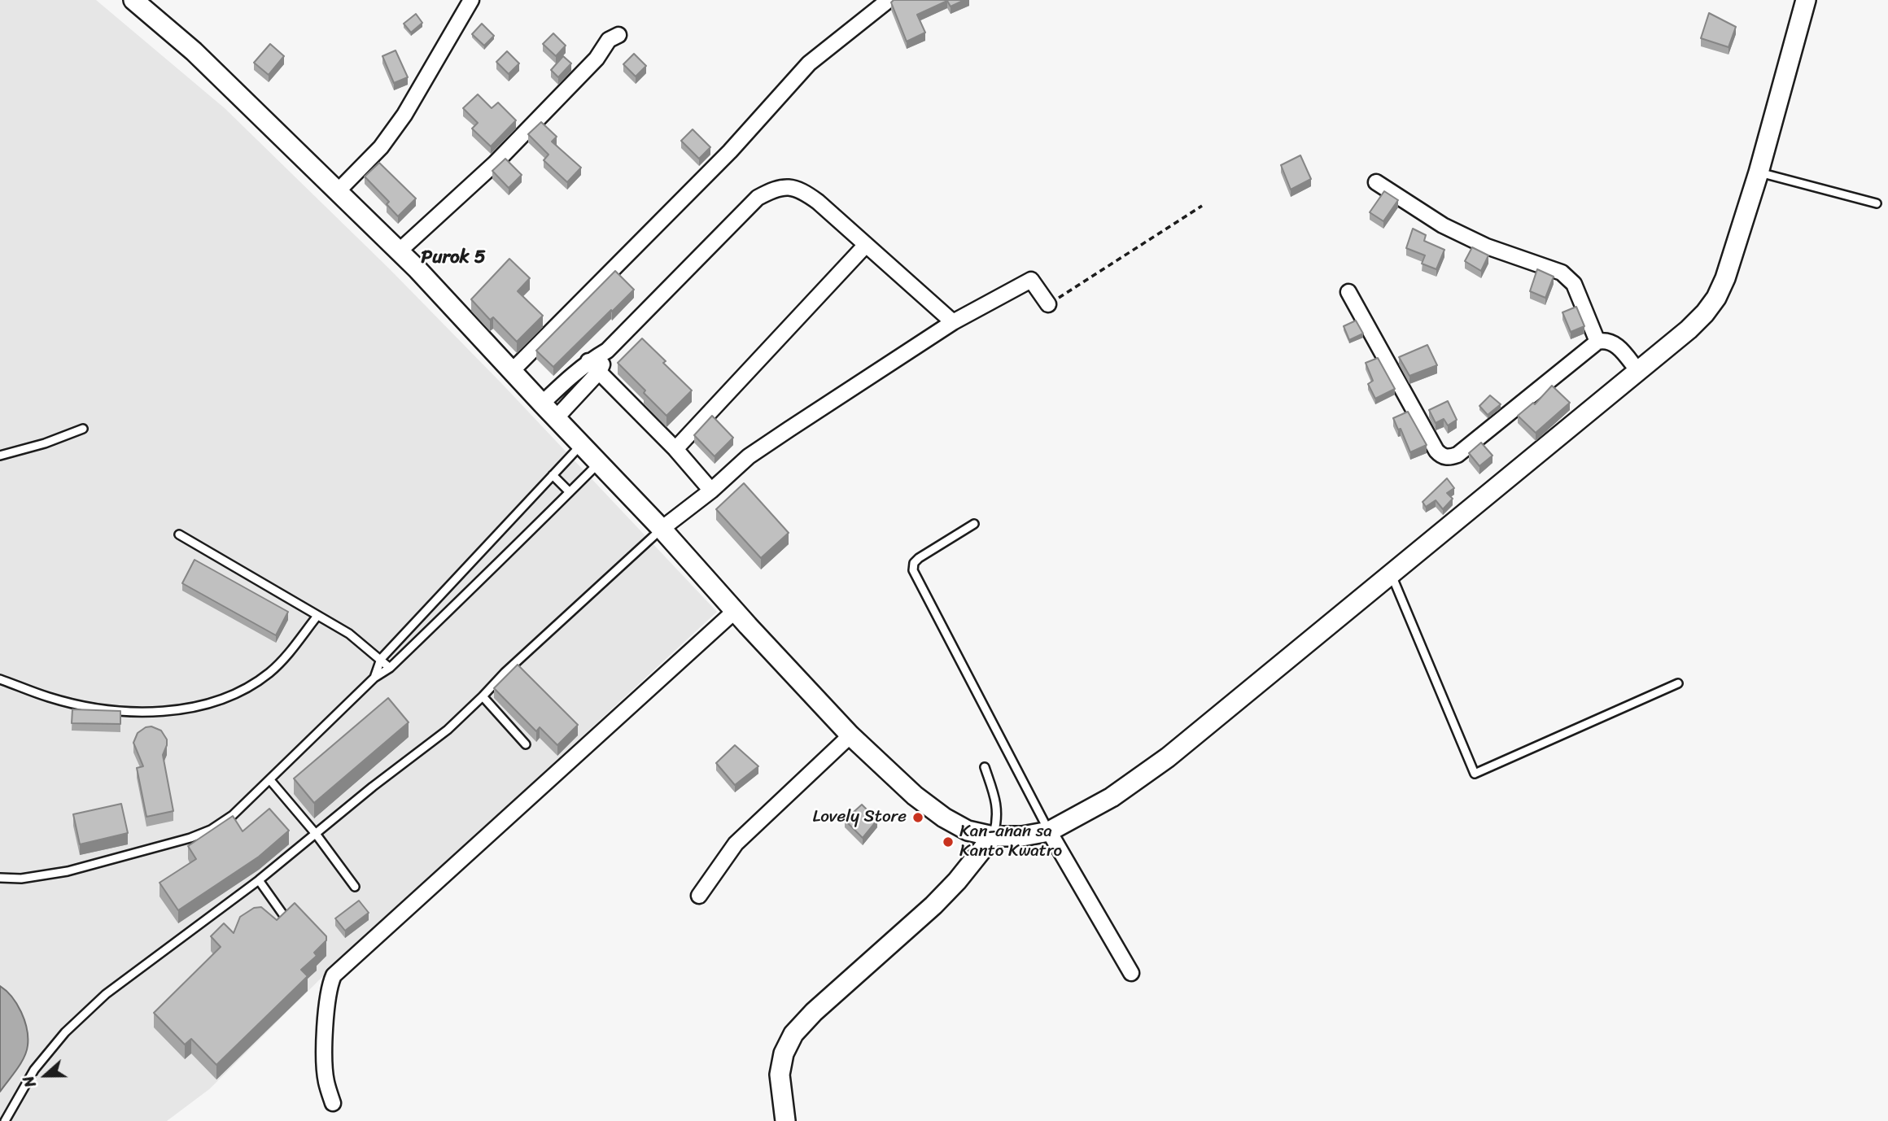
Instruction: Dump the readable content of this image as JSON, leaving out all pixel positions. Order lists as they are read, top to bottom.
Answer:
{
  "districts": ["Purok 5"],
  "places": ["Lovely Store", "Kan-anan sa Kanto Kwatro"],
  "north": "left"
}
